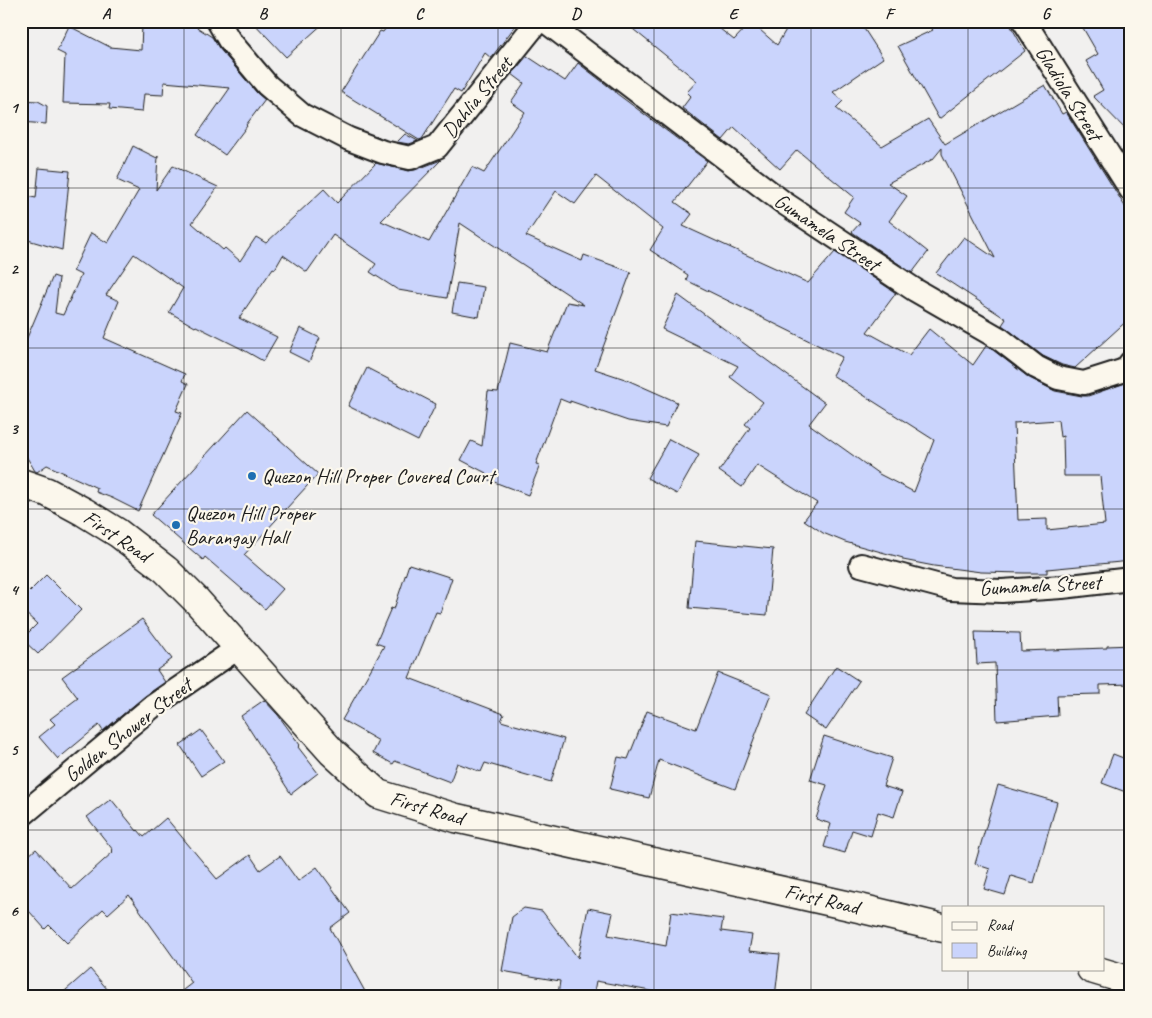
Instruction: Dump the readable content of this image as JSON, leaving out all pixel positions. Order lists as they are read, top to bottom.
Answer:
{
  "streets": {
    "street": [
      "Gladiola Street",
      "Dahlia Street",
      "Gumamela Street",
      "First Road",
      "Golden Shower Street"
    ]
  },
  "crossings": [
    ["First Road", "Golden Shower Street"]
  ],
  "places": ["Quezon Hill Proper Covered Court", "Quezon Hill Proper Barangay Hall"],
  "legend": ["Road", "Building"],
  "grid": {
    "columns": [
      "A",
      "B",
      "C",
      "D",
      "E",
      "F",
      "G"
    ],
    "rows": [
      "1",
      "2",
      "3",
      "4",
      "5",
      "6"
    ]
  }
}
